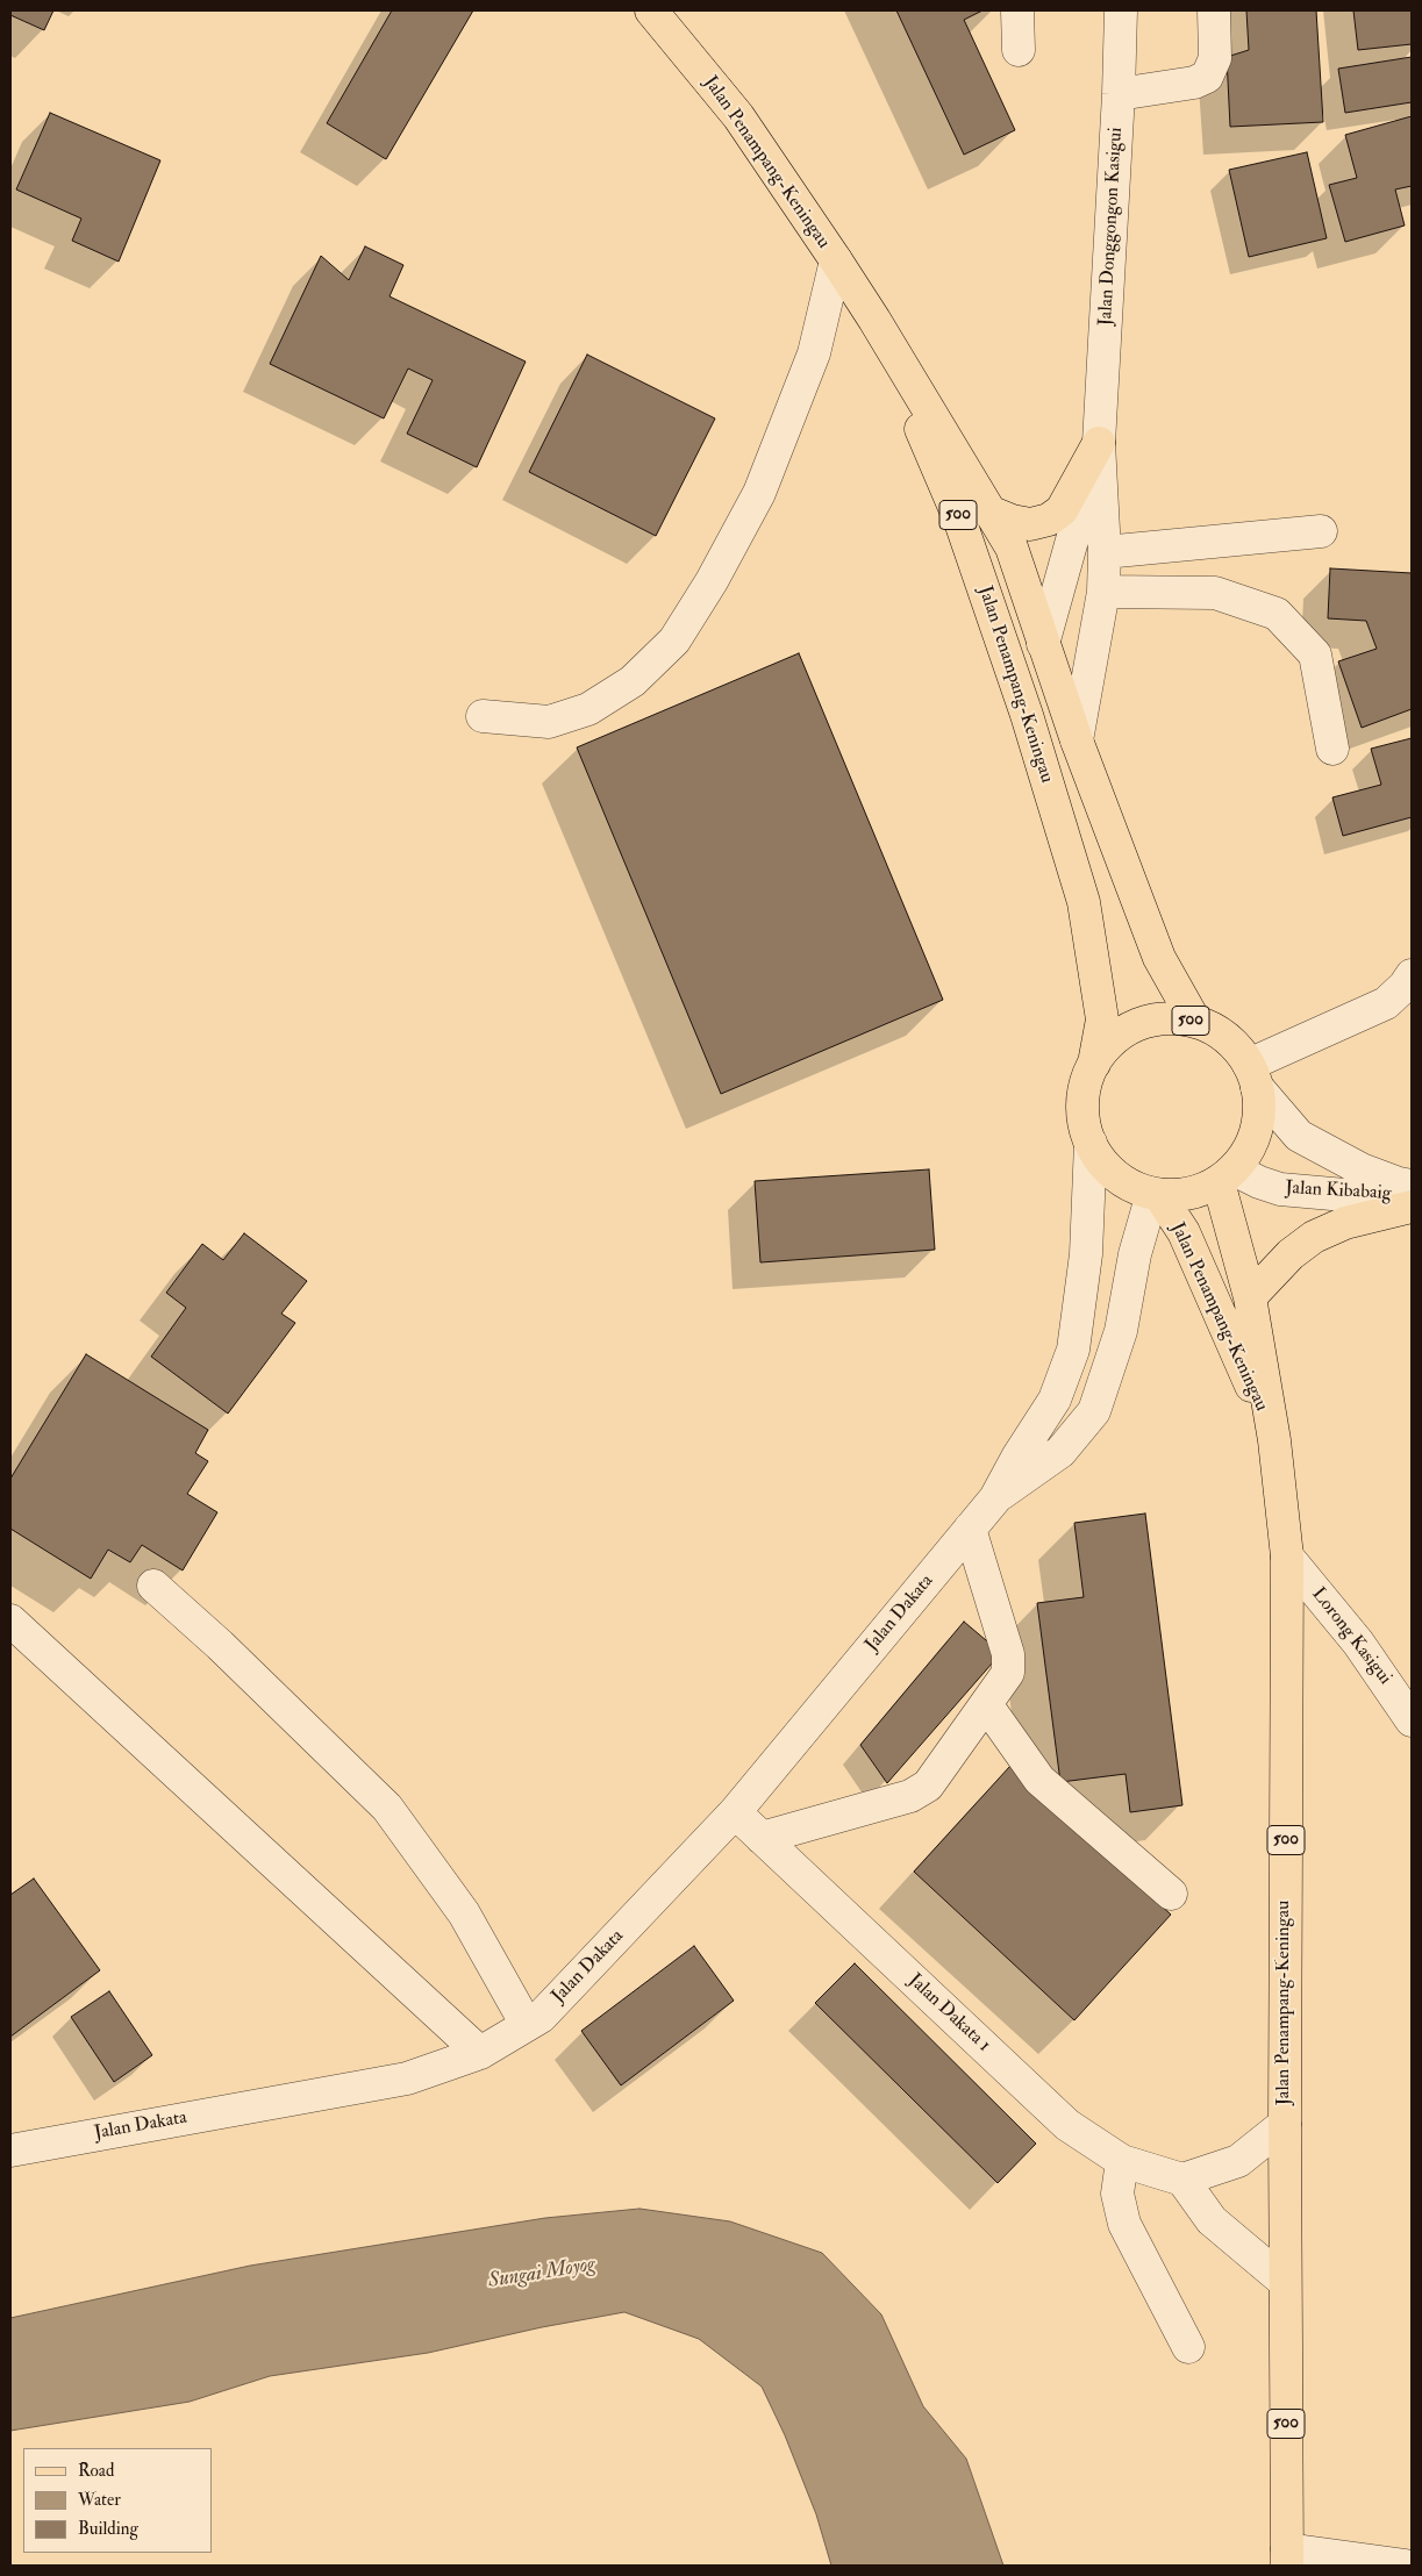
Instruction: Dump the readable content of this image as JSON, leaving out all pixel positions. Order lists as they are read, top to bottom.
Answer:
{
  "streets": {
    "main road": ["Jalan Penampang-Keningau", "500"],
    "street": [
      "Jalan Donggongon Kasigui",
      "Jalan Kibabaig",
      "Jalan Dakata",
      "Lorong Kasigui",
      "Jalan Dakata 1"
    ]
  },
  "crossings": [
    ["Jalan Penampang-Keningau", "Jalan Donggongon Kasigui"],
    ["Jalan Penampang-Keningau", "500"],
    ["Jalan Penampang-Keningau", "Jalan Kibabaig"],
    ["Jalan Penampang-Keningau", "Jalan Dakata"],
    ["Jalan Penampang-Keningau", "Lorong Kasigui"],
    ["500", "Jalan Kibabaig"],
    ["500", "Jalan Dakata"],
    ["Jalan Kibabaig", "Jalan Dakata"],
    ["Jalan Dakata", "Jalan Dakata 1"]
  ],
  "water": ["Sungai Moyog"],
  "legend": ["Road", "Water", "Building"]
}
